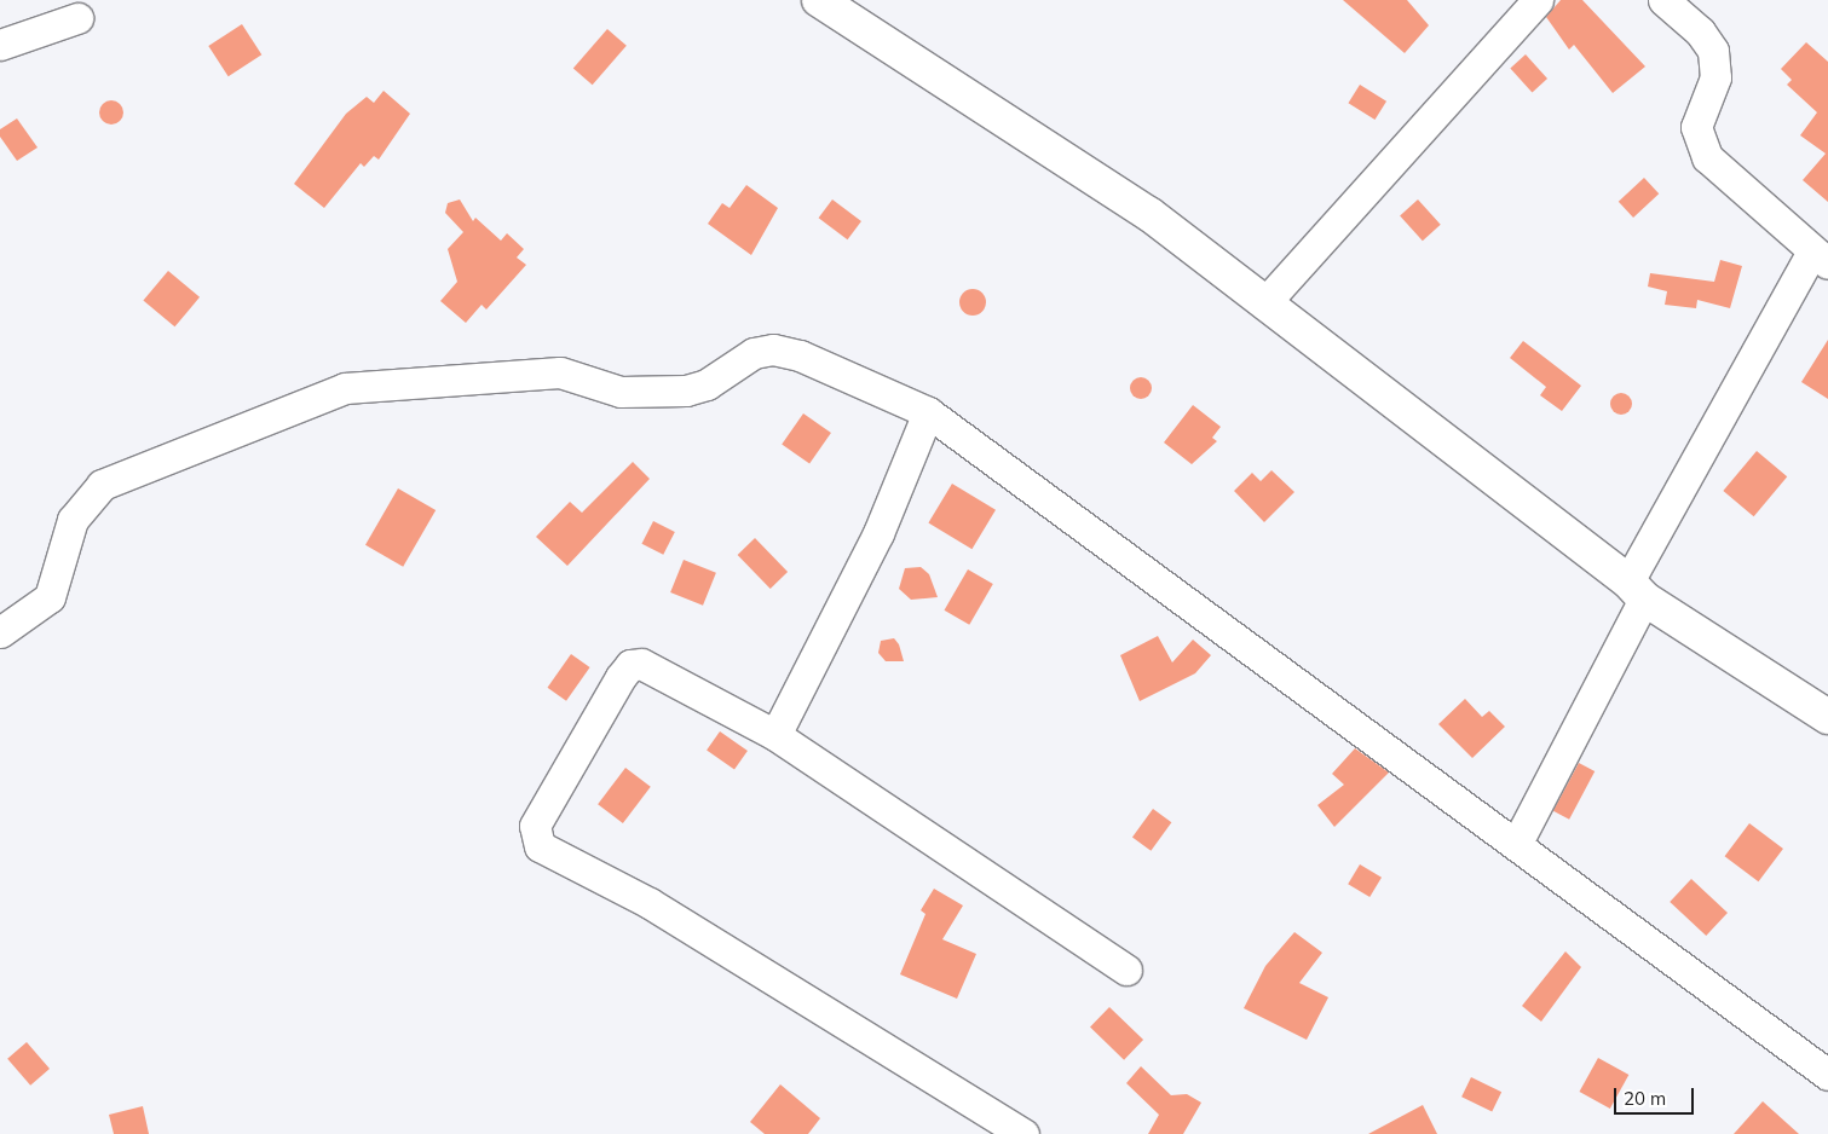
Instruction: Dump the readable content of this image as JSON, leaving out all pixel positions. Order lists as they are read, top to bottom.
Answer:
{
  "scale_bar": "20 m"
}
